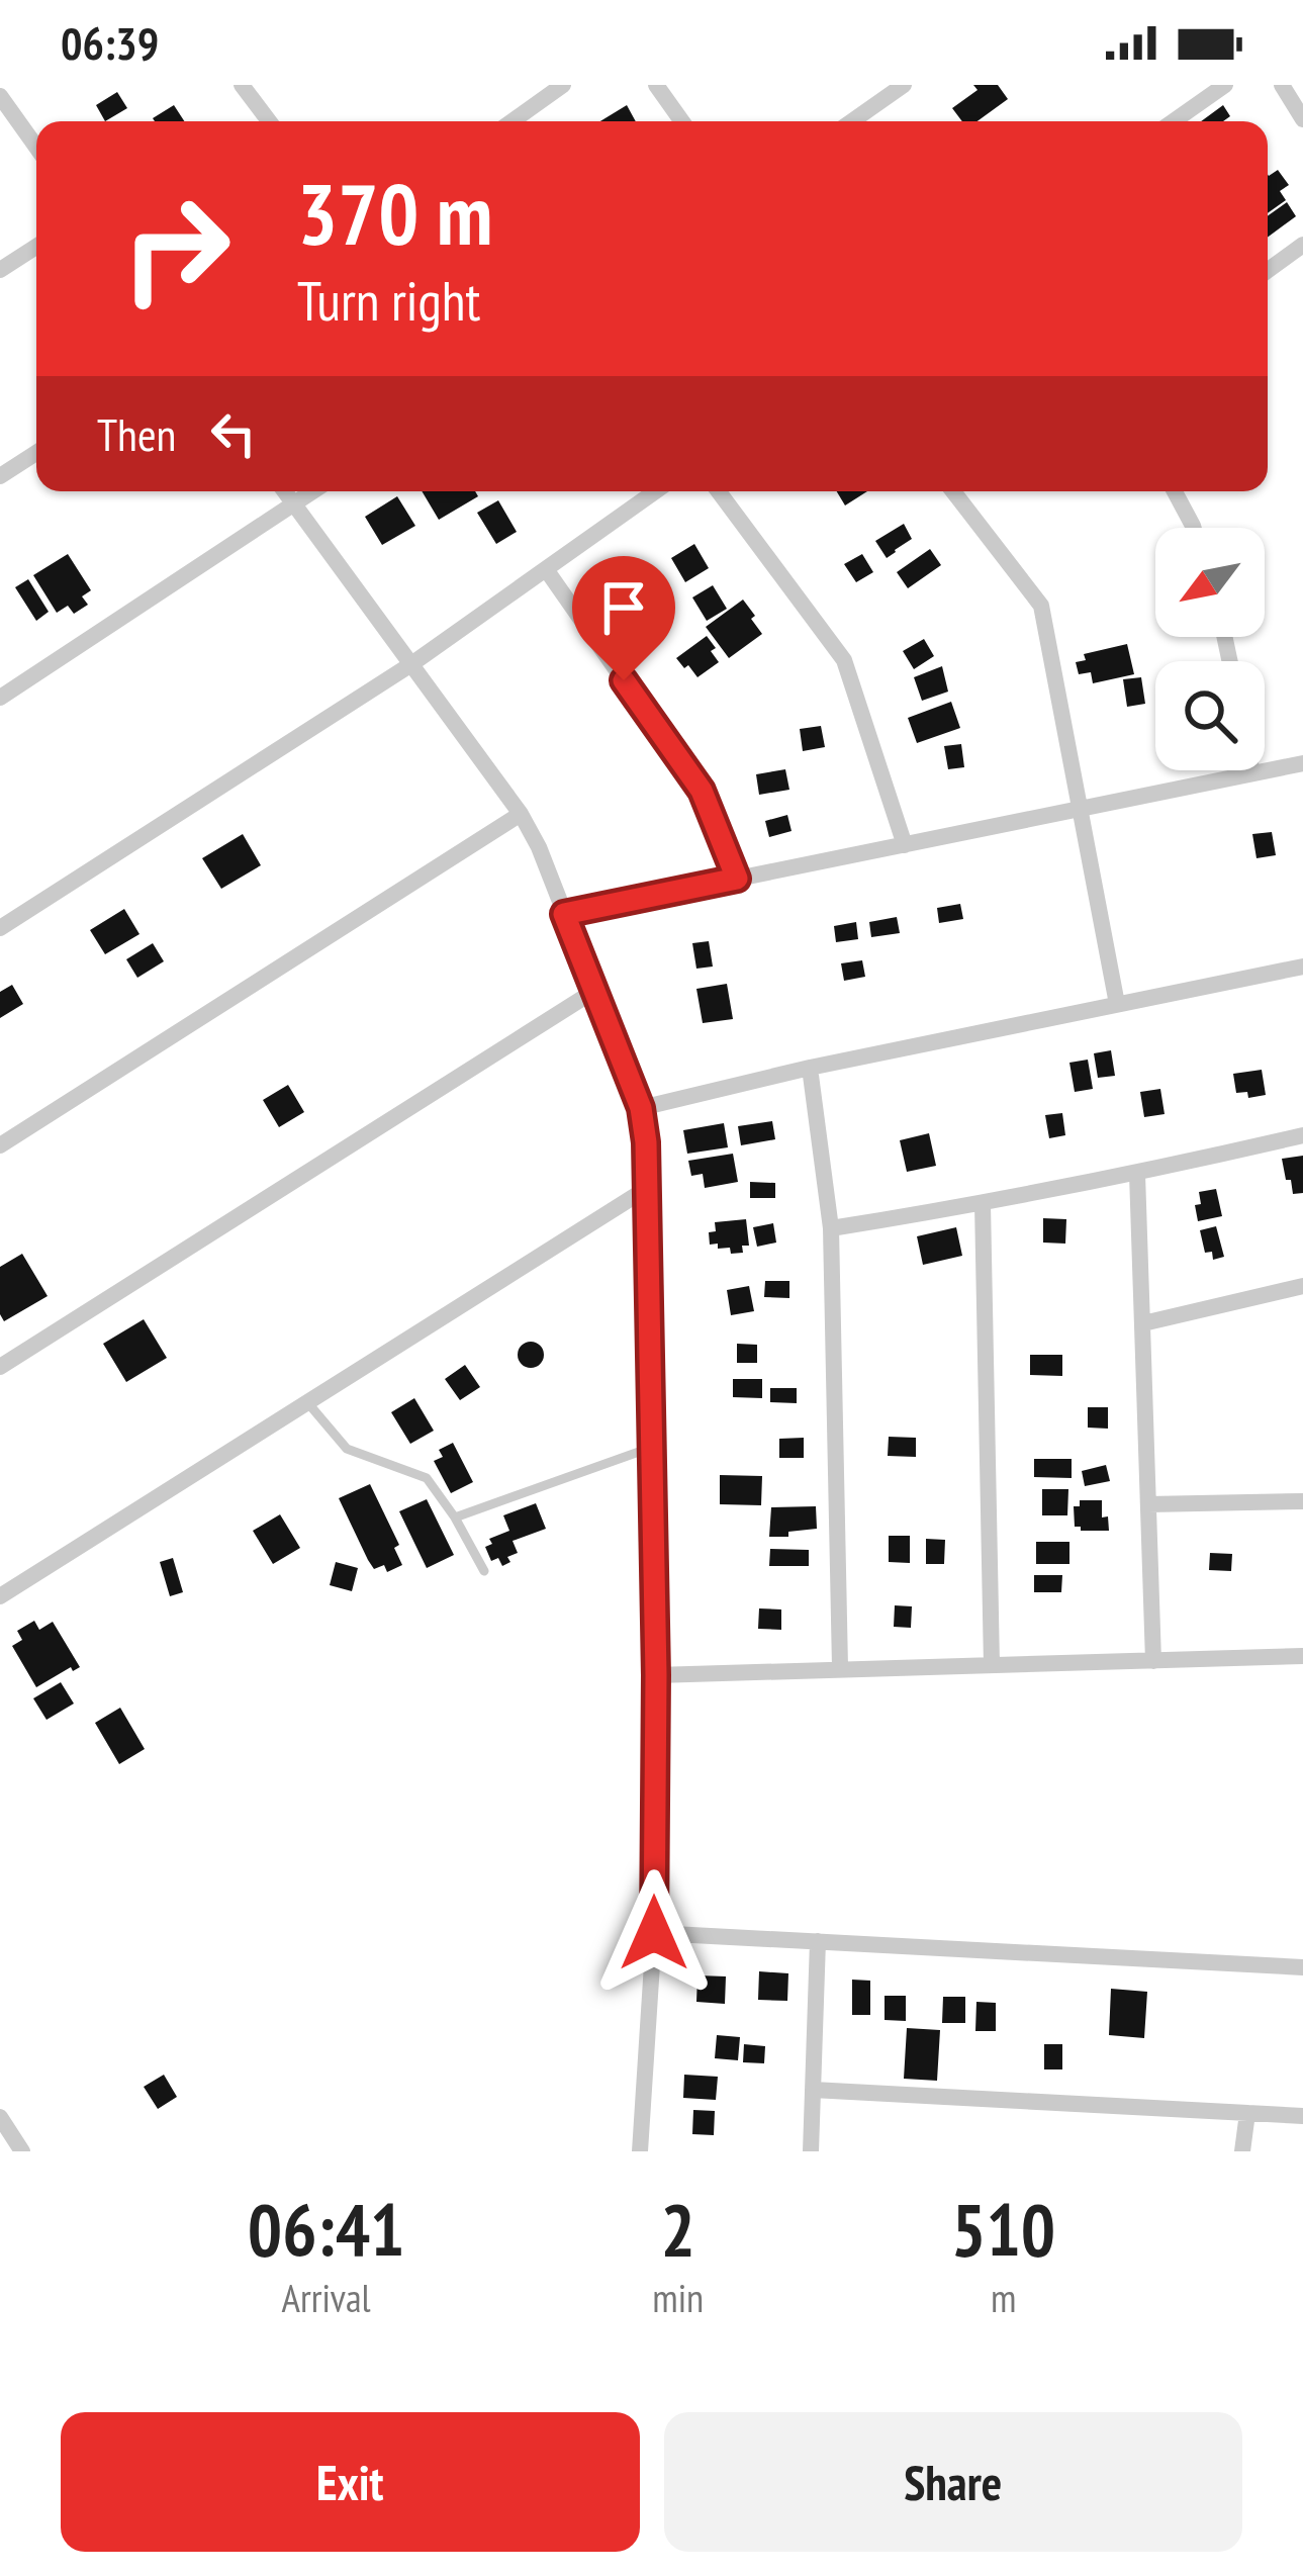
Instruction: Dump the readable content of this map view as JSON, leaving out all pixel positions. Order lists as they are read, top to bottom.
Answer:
{
  "north": "bottom left",
  "page": {
    "status": "06:39",
    "turn": ["370 m", "Turn right"],
    "then": "Then",
    "eta": [
      "06:41",
      "Arrival",
      "2",
      "min",
      "510",
      "m"
    ],
    "buttons": ["Exit", "Share"]
  }
}
